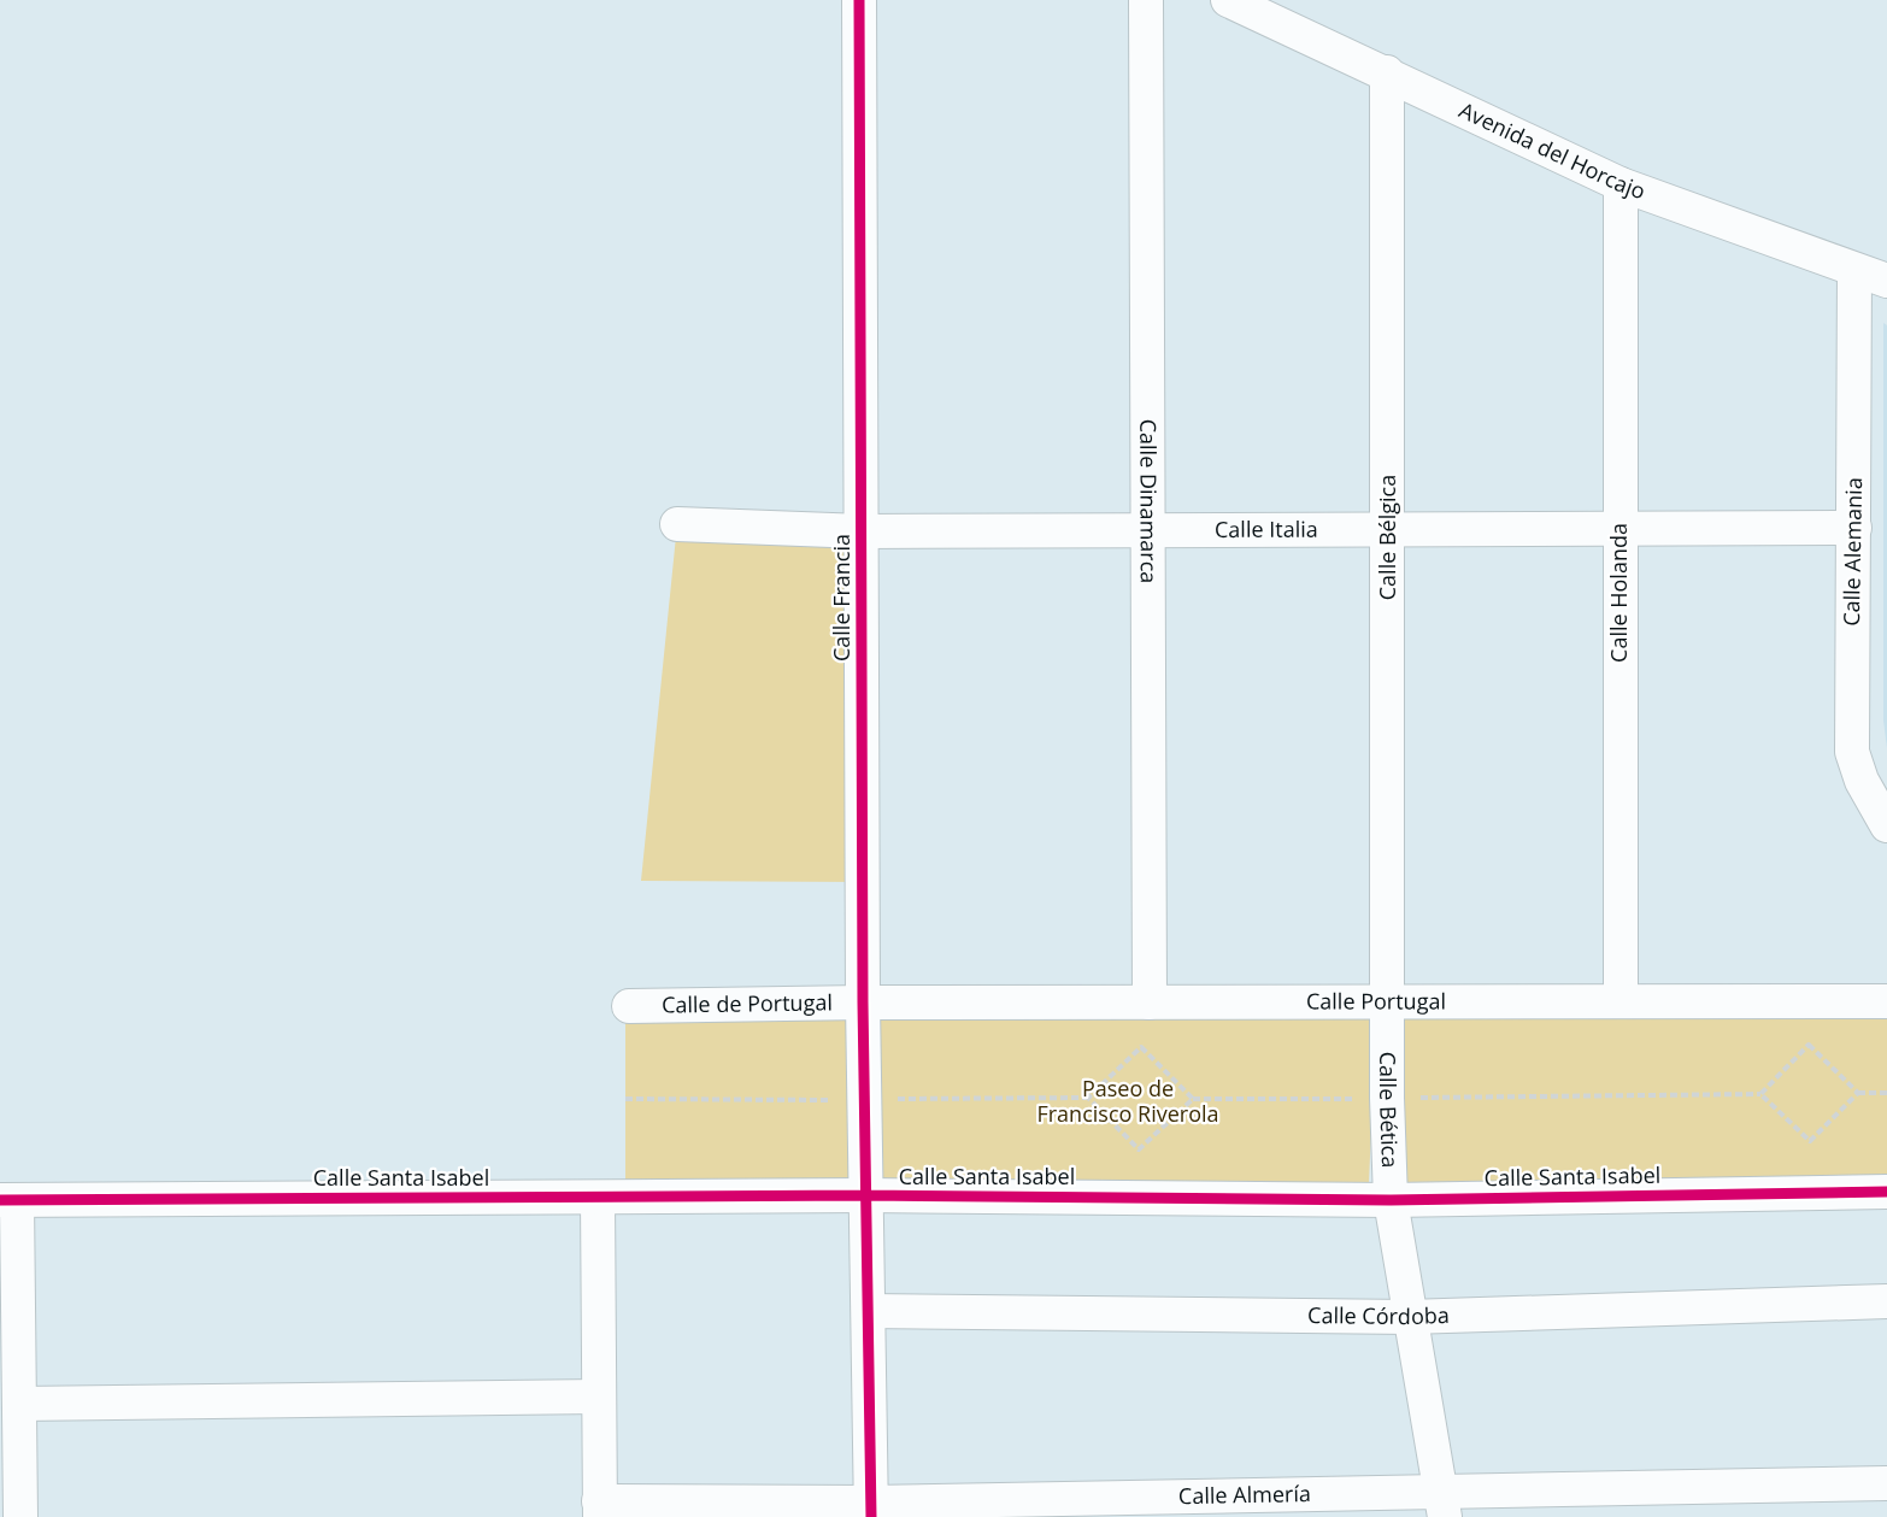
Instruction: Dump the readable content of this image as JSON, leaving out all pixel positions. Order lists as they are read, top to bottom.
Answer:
{
  "streets": {
    "street": [
      "Avenida del Horcajo",
      "Calle Dinamarca",
      "Calle Italia",
      "Calle Bélgica",
      "Calle Alemania",
      "Calle Holanda",
      "Calle Francia",
      "Calle Portugal",
      "Calle de Portugal",
      "Calle Bética",
      "Calle Santa Isabel",
      "Calle Córdoba",
      "Calle Almería"
    ]
  },
  "crossings": [
    ["Avenida del Horcajo", "Calle Bélgica"],
    ["Avenida del Horcajo", "Calle Alemania"],
    ["Avenida del Horcajo", "Calle Holanda"],
    ["Calle Dinamarca", "Calle Italia"],
    ["Calle Dinamarca", "Calle Portugal"],
    ["Calle Italia", "Calle Bélgica"],
    ["Calle Italia", "Calle Alemania"],
    ["Calle Italia", "Calle Holanda"],
    ["Calle Italia", "Calle Francia"],
    ["Calle Bélgica", "Calle Portugal"],
    ["Calle Bélgica", "Calle Bética"],
    ["Calle Holanda", "Calle Portugal"],
    ["Calle Francia", "Calle Portugal"],
    ["Calle Francia", "Calle de Portugal"],
    ["Calle Francia", "Calle Santa Isabel"],
    ["Calle Francia", "Calle Córdoba"],
    ["Calle Francia", "Calle Almería"],
    ["Calle Portugal", "Calle de Portugal"],
    ["Calle Portugal", "Calle Bética"],
    ["Calle Bética", "Calle Santa Isabel"],
    ["Calle Bética", "Calle Córdoba"],
    ["Calle Bética", "Calle Almería"]
  ],
  "parks": ["Paseo de Francisco Riverola"]
}
